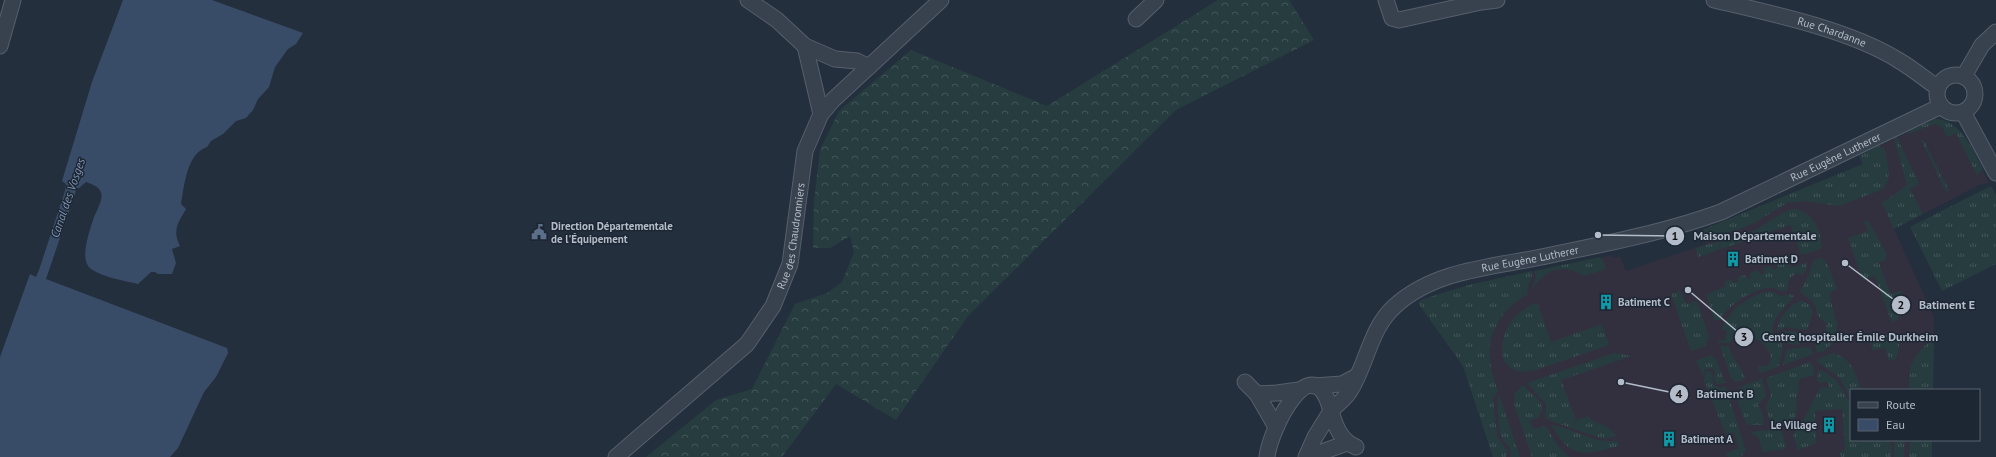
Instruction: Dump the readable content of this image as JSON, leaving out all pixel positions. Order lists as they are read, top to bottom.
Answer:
{
  "streets": {
    "street": ["Rue Chardanne", "Rue Eugène Lutherer", "Rue des Chaudronniers"]
  },
  "crossings": [
    ["Rue Chardanne", "Rue Eugène Lutherer"]
  ],
  "water": ["Canal des Vosges"],
  "places": {
    "public building": ["Direction Départementale de l'Équipement"],
    "other": [
      "Maison Départementale",
      "Batiment E",
      "Centre hospitalier Émile Durkheim",
      "Batiment B"
    ],
    "building": [
      "Batiment D",
      "Batiment C",
      "Le Village",
      "Batiment A"
    ]
  },
  "legend": ["Route", "Eau"]
}
